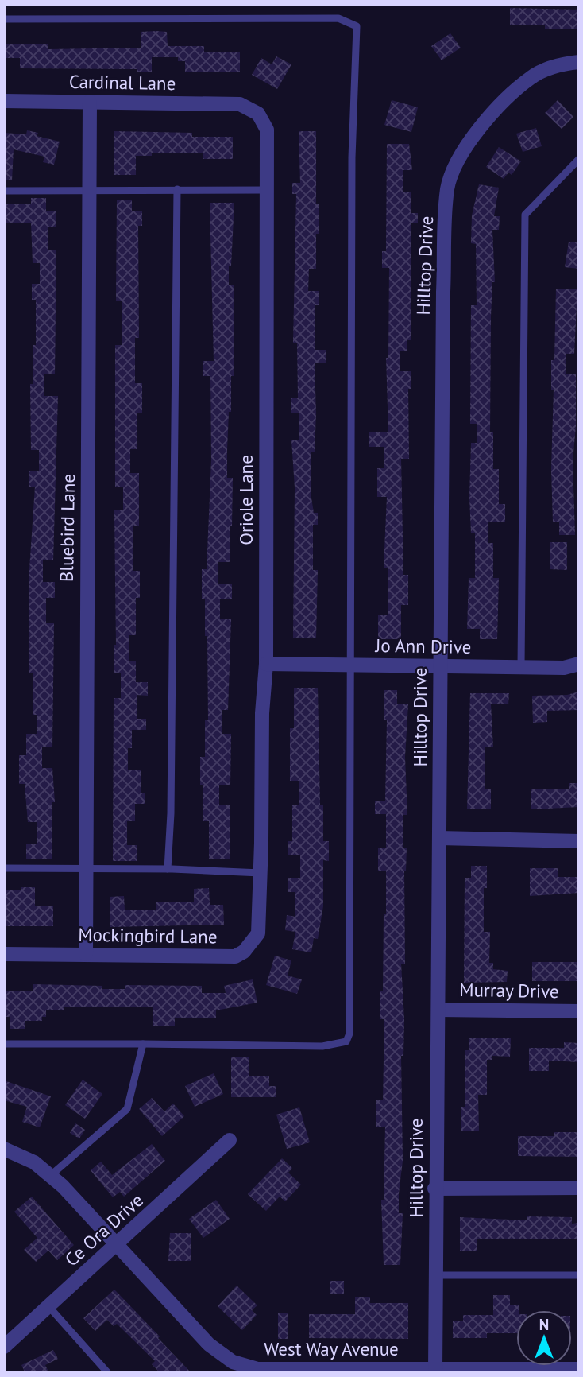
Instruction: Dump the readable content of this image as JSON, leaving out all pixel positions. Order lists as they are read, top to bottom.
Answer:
{
  "streets": {
    "street": [
      "Cardinal Lane",
      "Hilltop Drive",
      "Oriole Lane",
      "Bluebird Lane",
      "Jo Ann Drive",
      "Mockingbird Lane",
      "Murray Drive",
      "Ce Ora Drive",
      "West Way Avenue"
    ]
  },
  "crossings": [
    ["Cardinal Lane", "Oriole Lane"],
    ["Cardinal Lane", "Bluebird Lane"],
    ["Hilltop Drive", "Jo Ann Drive"],
    ["Hilltop Drive", "Murray Drive"],
    ["Hilltop Drive", "West Way Avenue"],
    ["Oriole Lane", "Jo Ann Drive"],
    ["Oriole Lane", "Mockingbird Lane"],
    ["Bluebird Lane", "Mockingbird Lane"],
    ["Ce Ora Drive", "West Way Avenue"]
  ],
  "north": "top"
}
